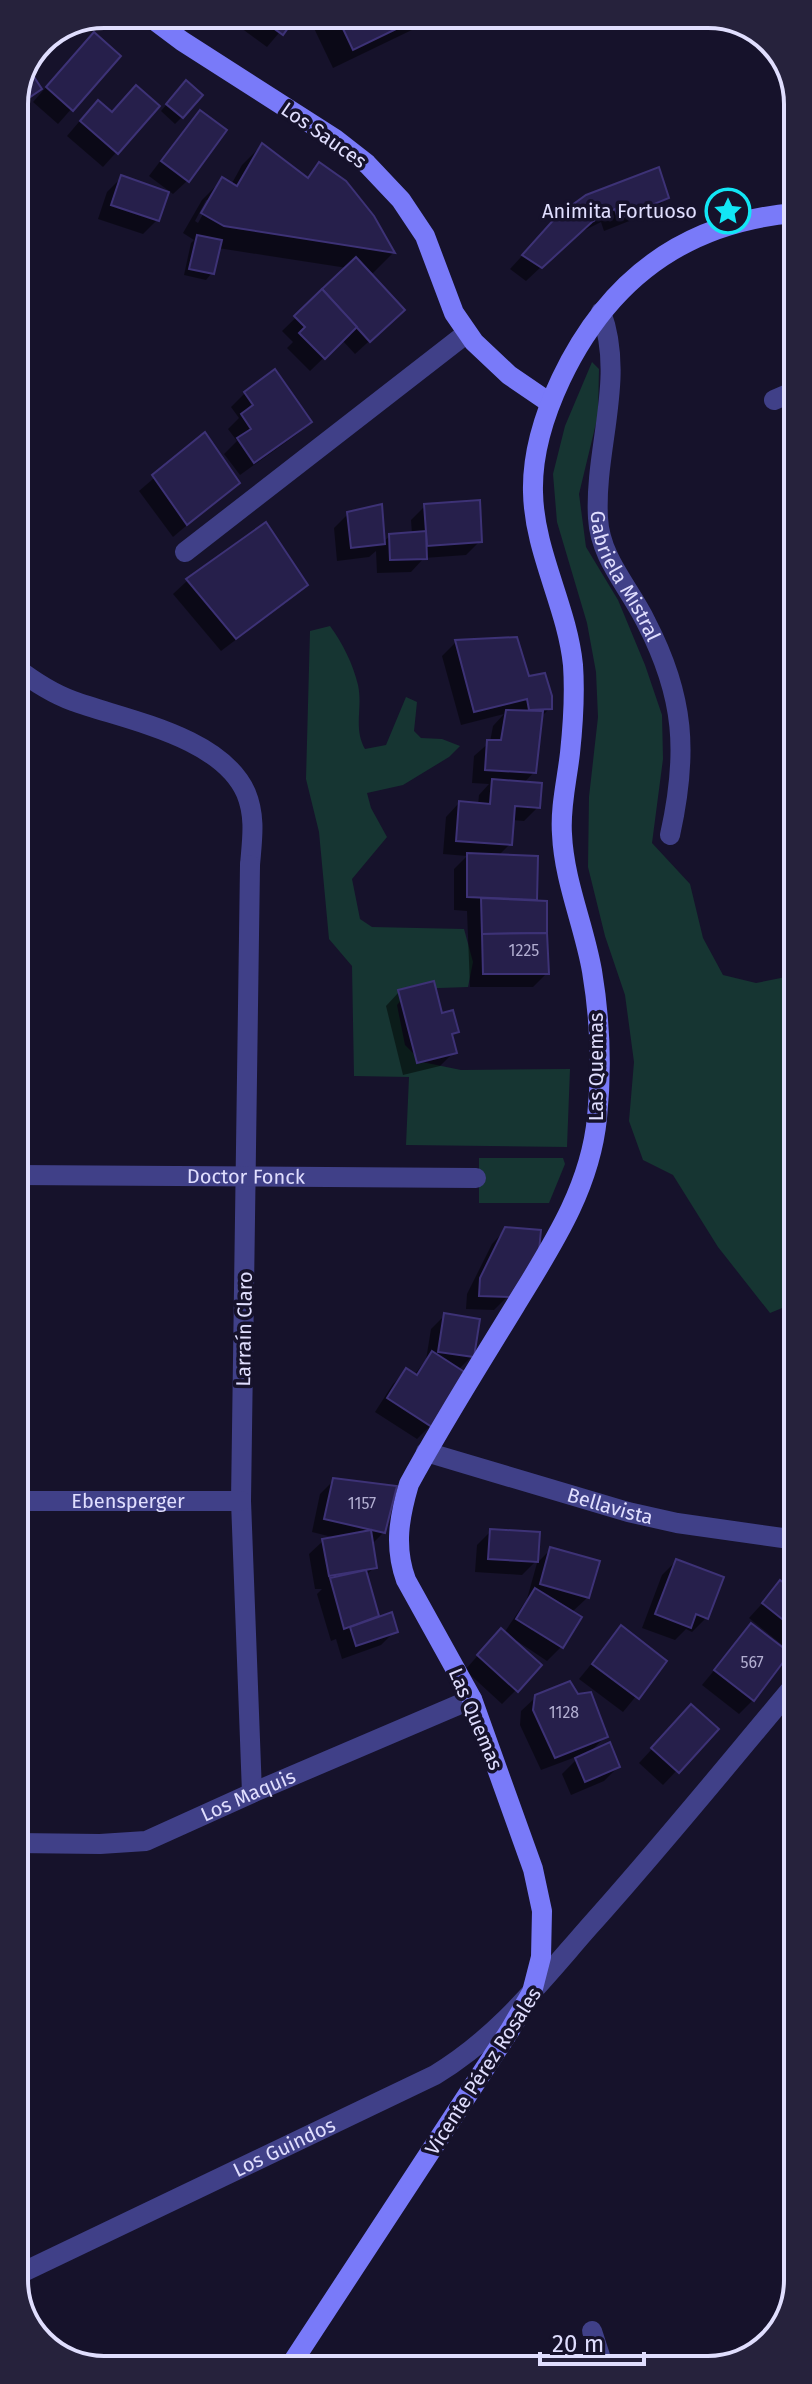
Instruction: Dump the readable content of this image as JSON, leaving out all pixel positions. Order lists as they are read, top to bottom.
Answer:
{
  "streets": {
    "main road": ["Los Sauces", "Las Quemas", "Vicente Pérez Rosales"],
    "street": [
      "Gabriela Mistral",
      "Doctor Fonck",
      "Larraín Claro",
      "Ebensperger",
      "Bellavista",
      "Los Maquis",
      "Los Guindos"
    ]
  },
  "crossings": [
    ["Los Sauces", "Las Quemas"],
    ["Gabriela Mistral", "Las Quemas"],
    ["Las Quemas", "Bellavista"],
    ["Las Quemas", "Los Maquis"],
    ["Las Quemas", "Vicente Pérez Rosales"],
    ["Las Quemas", "Los Guindos"],
    ["Doctor Fonck", "Larraín Claro"],
    ["Larraín Claro", "Ebensperger"],
    ["Larraín Claro", "Los Maquis"],
    ["Vicente Pérez Rosales", "Los Guindos"]
  ],
  "places": {
    "place": ["Animita Fortuoso"]
  },
  "house_numbers": [
    "1225",
    "1157",
    "567",
    "1128"
  ],
  "scale_bar": "20 m"
}
